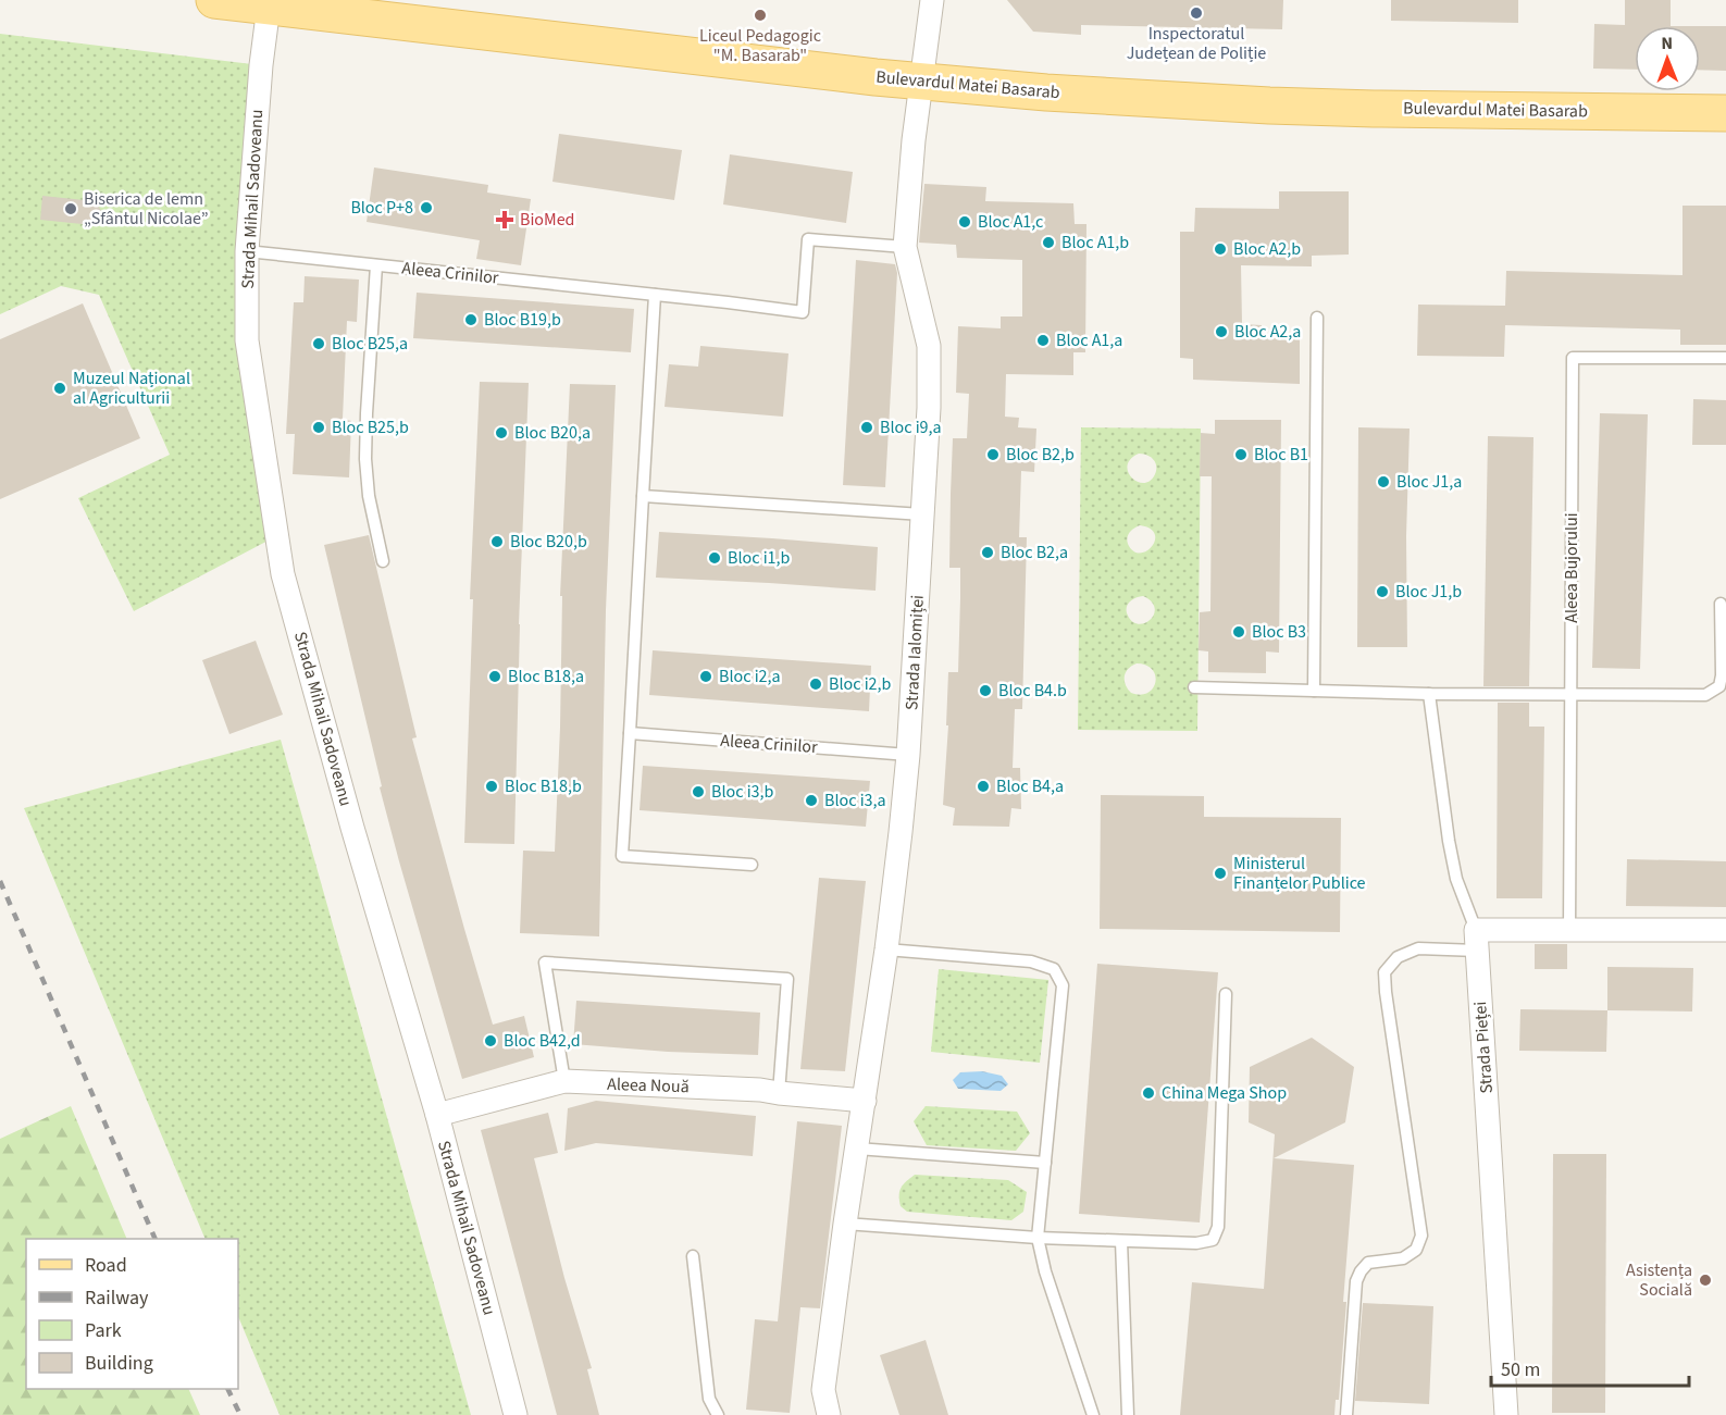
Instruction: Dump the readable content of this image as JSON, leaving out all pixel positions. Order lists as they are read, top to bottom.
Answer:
{
  "streets": {
    "main road": ["Bulevardul Matei Basarab"],
    "street": [
      "Strada Mihail Sadoveanu",
      "Strada Ialomiței",
      "Strada Pieței",
      "Aleea Nouă"
    ],
    "lane": ["Aleea Crinilor", "Aleea Bujorului"]
  },
  "crossings": [
    ["Bulevardul Matei Basarab", "Strada Mihail Sadoveanu"],
    ["Bulevardul Matei Basarab", "Strada Ialomiței"],
    ["Strada Mihail Sadoveanu", "Aleea Crinilor"],
    ["Strada Mihail Sadoveanu", "Aleea Nouă"],
    ["Aleea Crinilor", "Strada Ialomiței"],
    ["Strada Ialomiței", "Aleea Nouă"]
  ],
  "places": {
    "other": [
      "Inspectoratul Județean de Poliție",
      "Liceul Pedagogic \"M. Basarab\"",
      "Bloc P+8",
      "Biserica de lemn „Sfântul Nicolae”",
      "Bloc A1,c",
      "Bloc A1,b",
      "Bloc A2,b",
      "Bloc B19,b",
      "Bloc A2,a",
      "Bloc A1,a",
      "Bloc B25,a",
      "Muzeul Național al Agriculturii",
      "Bloc B25,b",
      "Bloc i9,a",
      "Bloc B20,a",
      "Bloc B2,b",
      "Bloc B1",
      "Bloc J1,a",
      "Bloc B20,b",
      "Bloc B2,a",
      "Bloc i1,b",
      "Bloc J1,b",
      "Bloc B3",
      "Bloc B18,a",
      "Bloc i2,a",
      "Bloc i2,b",
      "Bloc B4.b",
      "Bloc B18,b",
      "Bloc B4,a",
      "Bloc i3,b",
      "Bloc i3,a",
      "Ministerul Finanțelor Publice",
      "Bloc B42,d",
      "China Mega Shop",
      "Asistența Socială"
    ],
    "health": ["BioMed"]
  },
  "legend": [
    "Road",
    "Railway",
    "Park",
    "Building"
  ],
  "scale_bar": "50 m",
  "north": "top"
}
